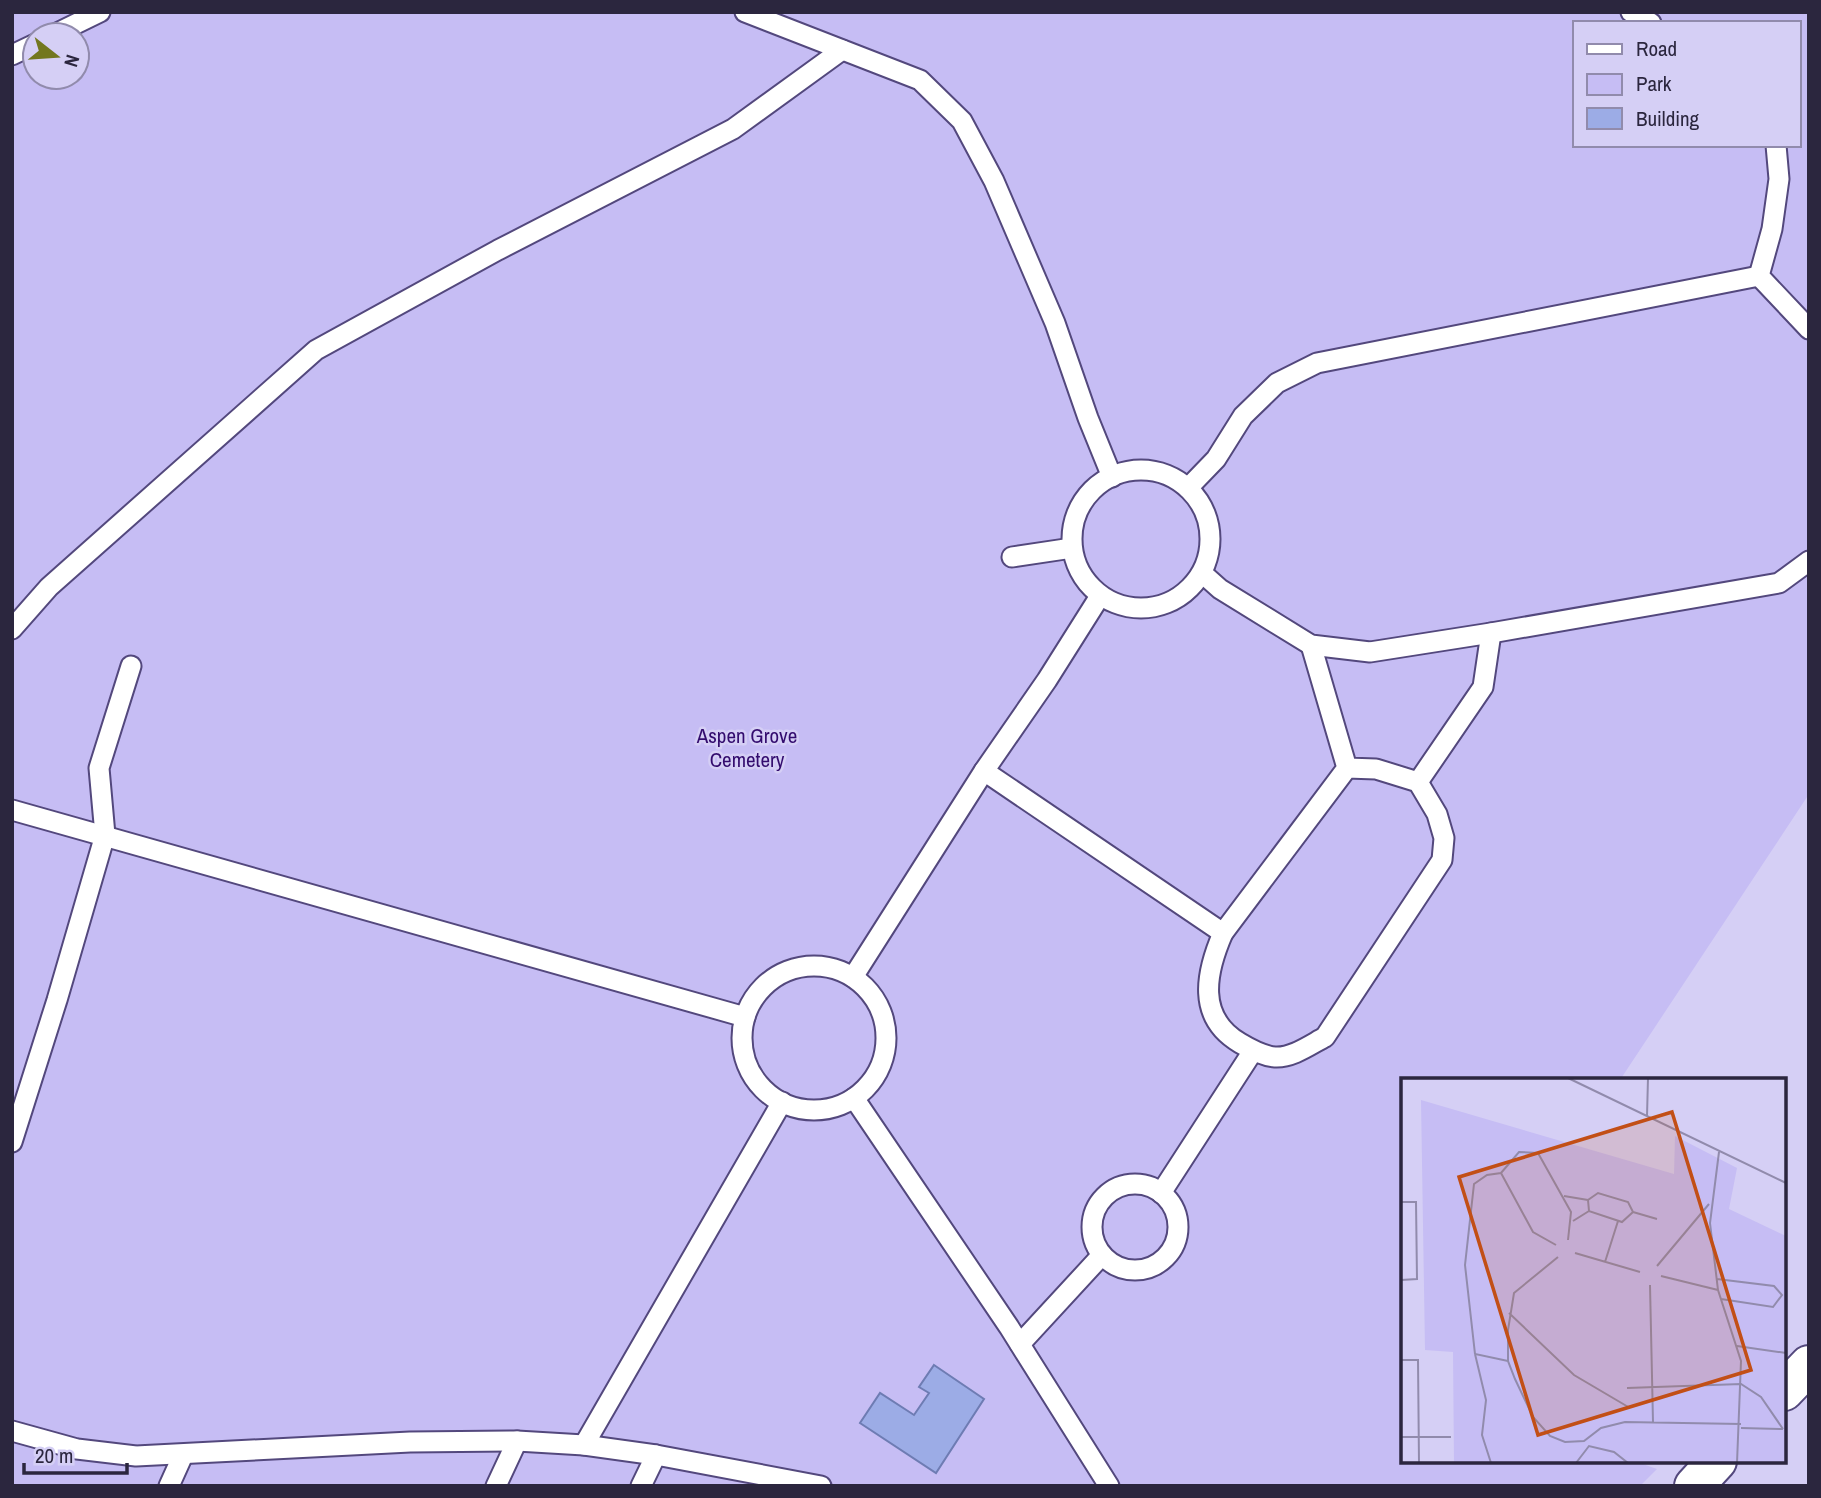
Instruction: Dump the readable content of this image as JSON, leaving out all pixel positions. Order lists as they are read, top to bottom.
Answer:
{
  "parks": ["Aspen Grove Cemetery"],
  "legend": ["Road", "Park", "Building"],
  "scale_bar": "20 m",
  "north": "right"
}
